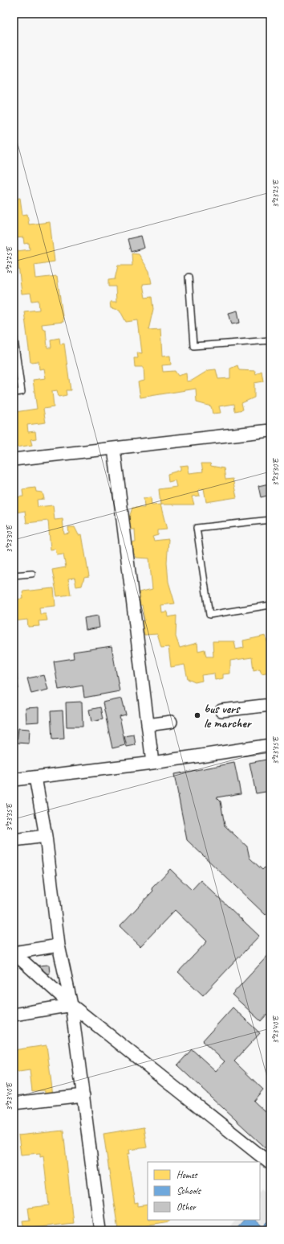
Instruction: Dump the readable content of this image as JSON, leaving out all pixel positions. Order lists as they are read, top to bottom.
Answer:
{
  "places": ["bus vers le marcher"],
  "legend": ["Homes", "Schools", "Other"],
  "coordinates": [
    "3°23'25\"E",
    "3°23'30\"E",
    "3°23'35\"E",
    "3°23'40\"E"
  ]
}
